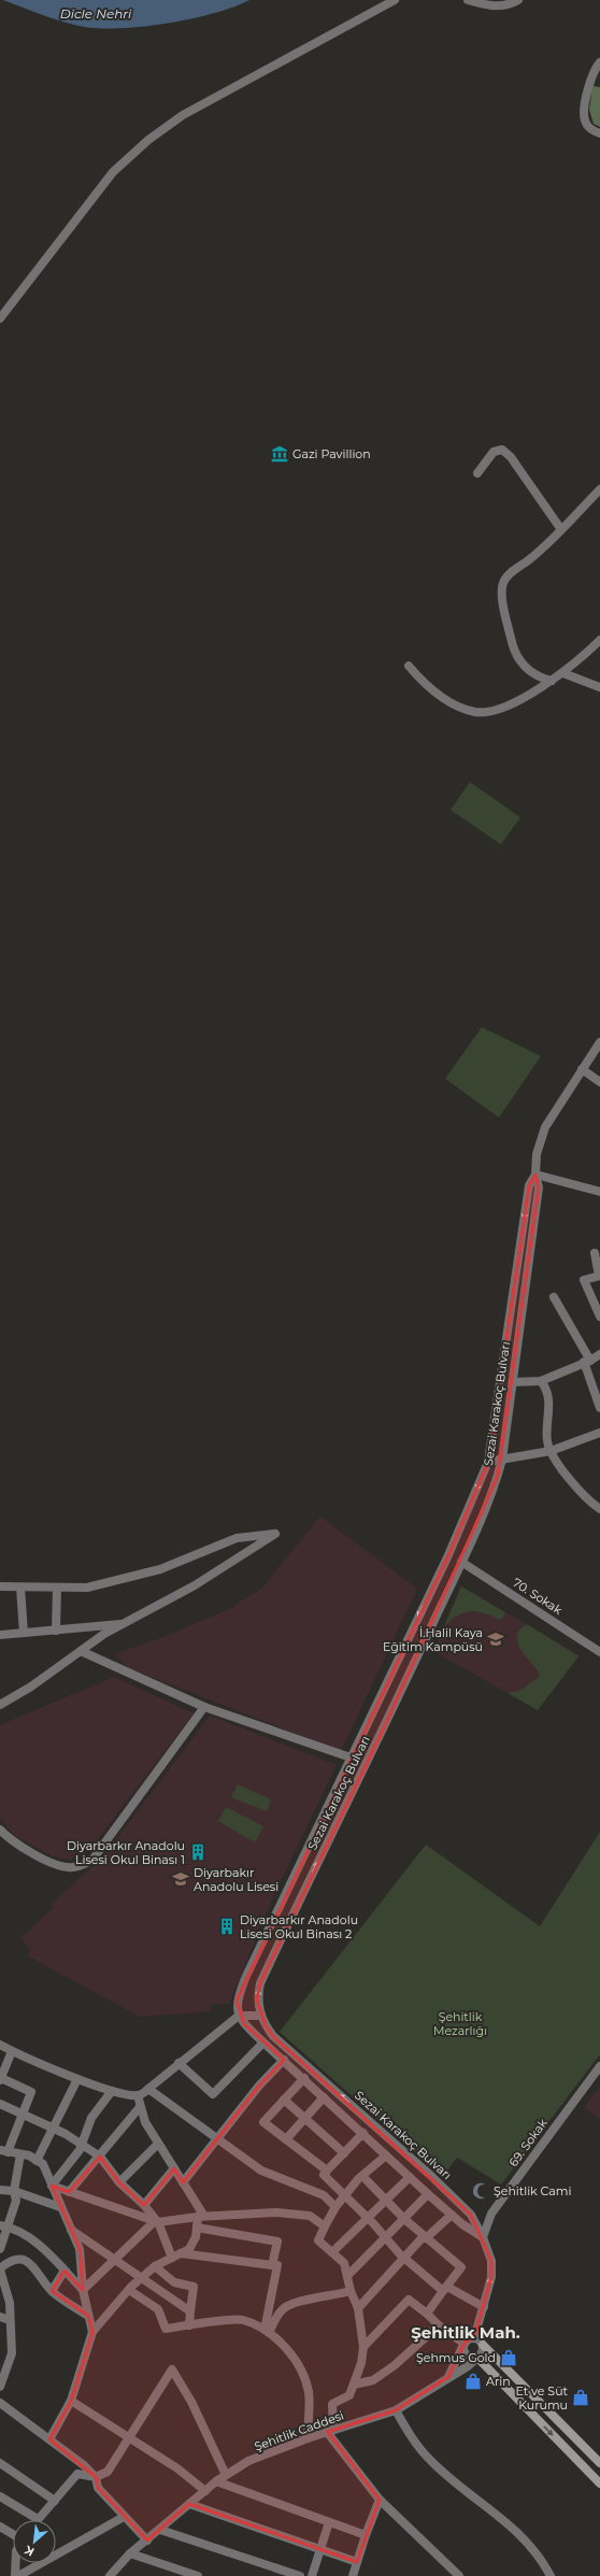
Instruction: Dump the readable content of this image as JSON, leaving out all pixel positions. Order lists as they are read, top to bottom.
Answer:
{
  "streets": {
    "street": [
      "Sezai Karakoç Bulvarı",
      "70. Sokak",
      "69. Sokak",
      "Şehitlik Caddesi"
    ]
  },
  "crossings": [
    ["Sezai Karakoç Bulvarı", "70. Sokak"],
    ["Sezai Karakoç Bulvarı", "69. Sokak"],
    ["Sezai Karakoç Bulvarı", "Şehitlik Caddesi"]
  ],
  "one_way": ["Sezai Karakoç Bulvarı"],
  "districts": ["Şehitlik Mah."],
  "water": ["Dicle Nehri"],
  "parks": ["Şehitlik Mezarlığı"],
  "places": {
    "museum": ["Gazi Pavillion"],
    "school or university": ["İ.Halil Kaya Eğitim Kampüsü", "Diyarbakır Anadolu Lisesi"],
    "building": ["Diyarbarkır Anadolu Lisesi Okul Binası 1", "Diyarbarkır Anadolu Lisesi Okul Binası 2"],
    "mosque": ["Şehitlik Cami"],
    "shop": ["Şehmus Gold", "Arin", "Et ve Süt Kurumu"]
  },
  "north": "bottom left"
}
